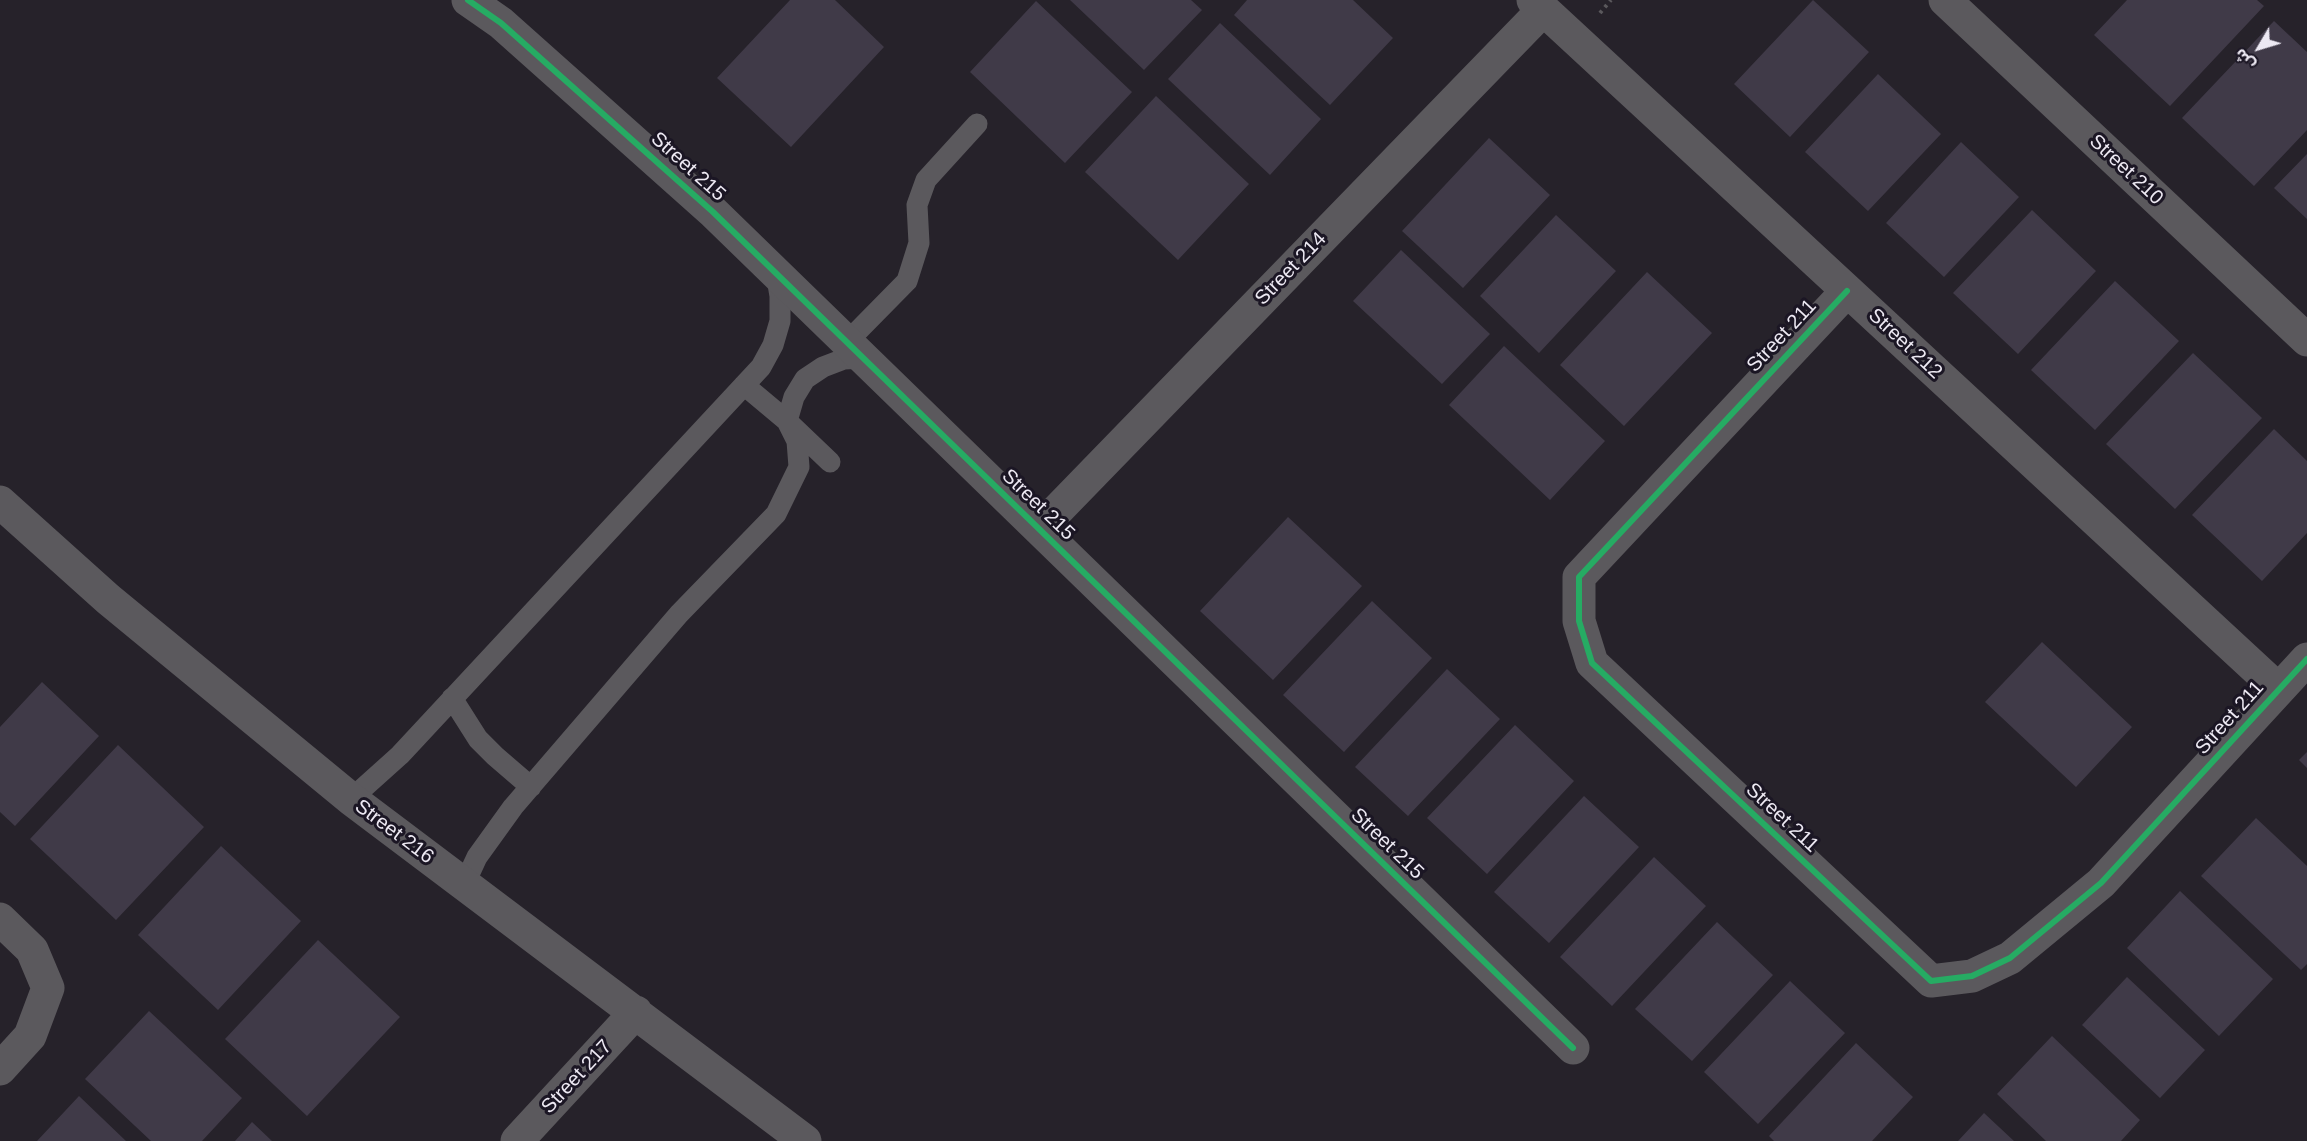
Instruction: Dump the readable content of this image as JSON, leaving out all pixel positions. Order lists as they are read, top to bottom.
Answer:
{
  "streets": {
    "street": [
      "Street 215",
      "Street 210",
      "Street 214",
      "Street 211",
      "Street 212",
      "Street 216",
      "Street 217"
    ]
  },
  "crossings": [
    ["Street 215", "Street 214"],
    ["Street 214", "Street 212"],
    ["Street 211", "Street 212"],
    ["Street 216", "Street 217"]
  ],
  "north": "bottom left"
}
